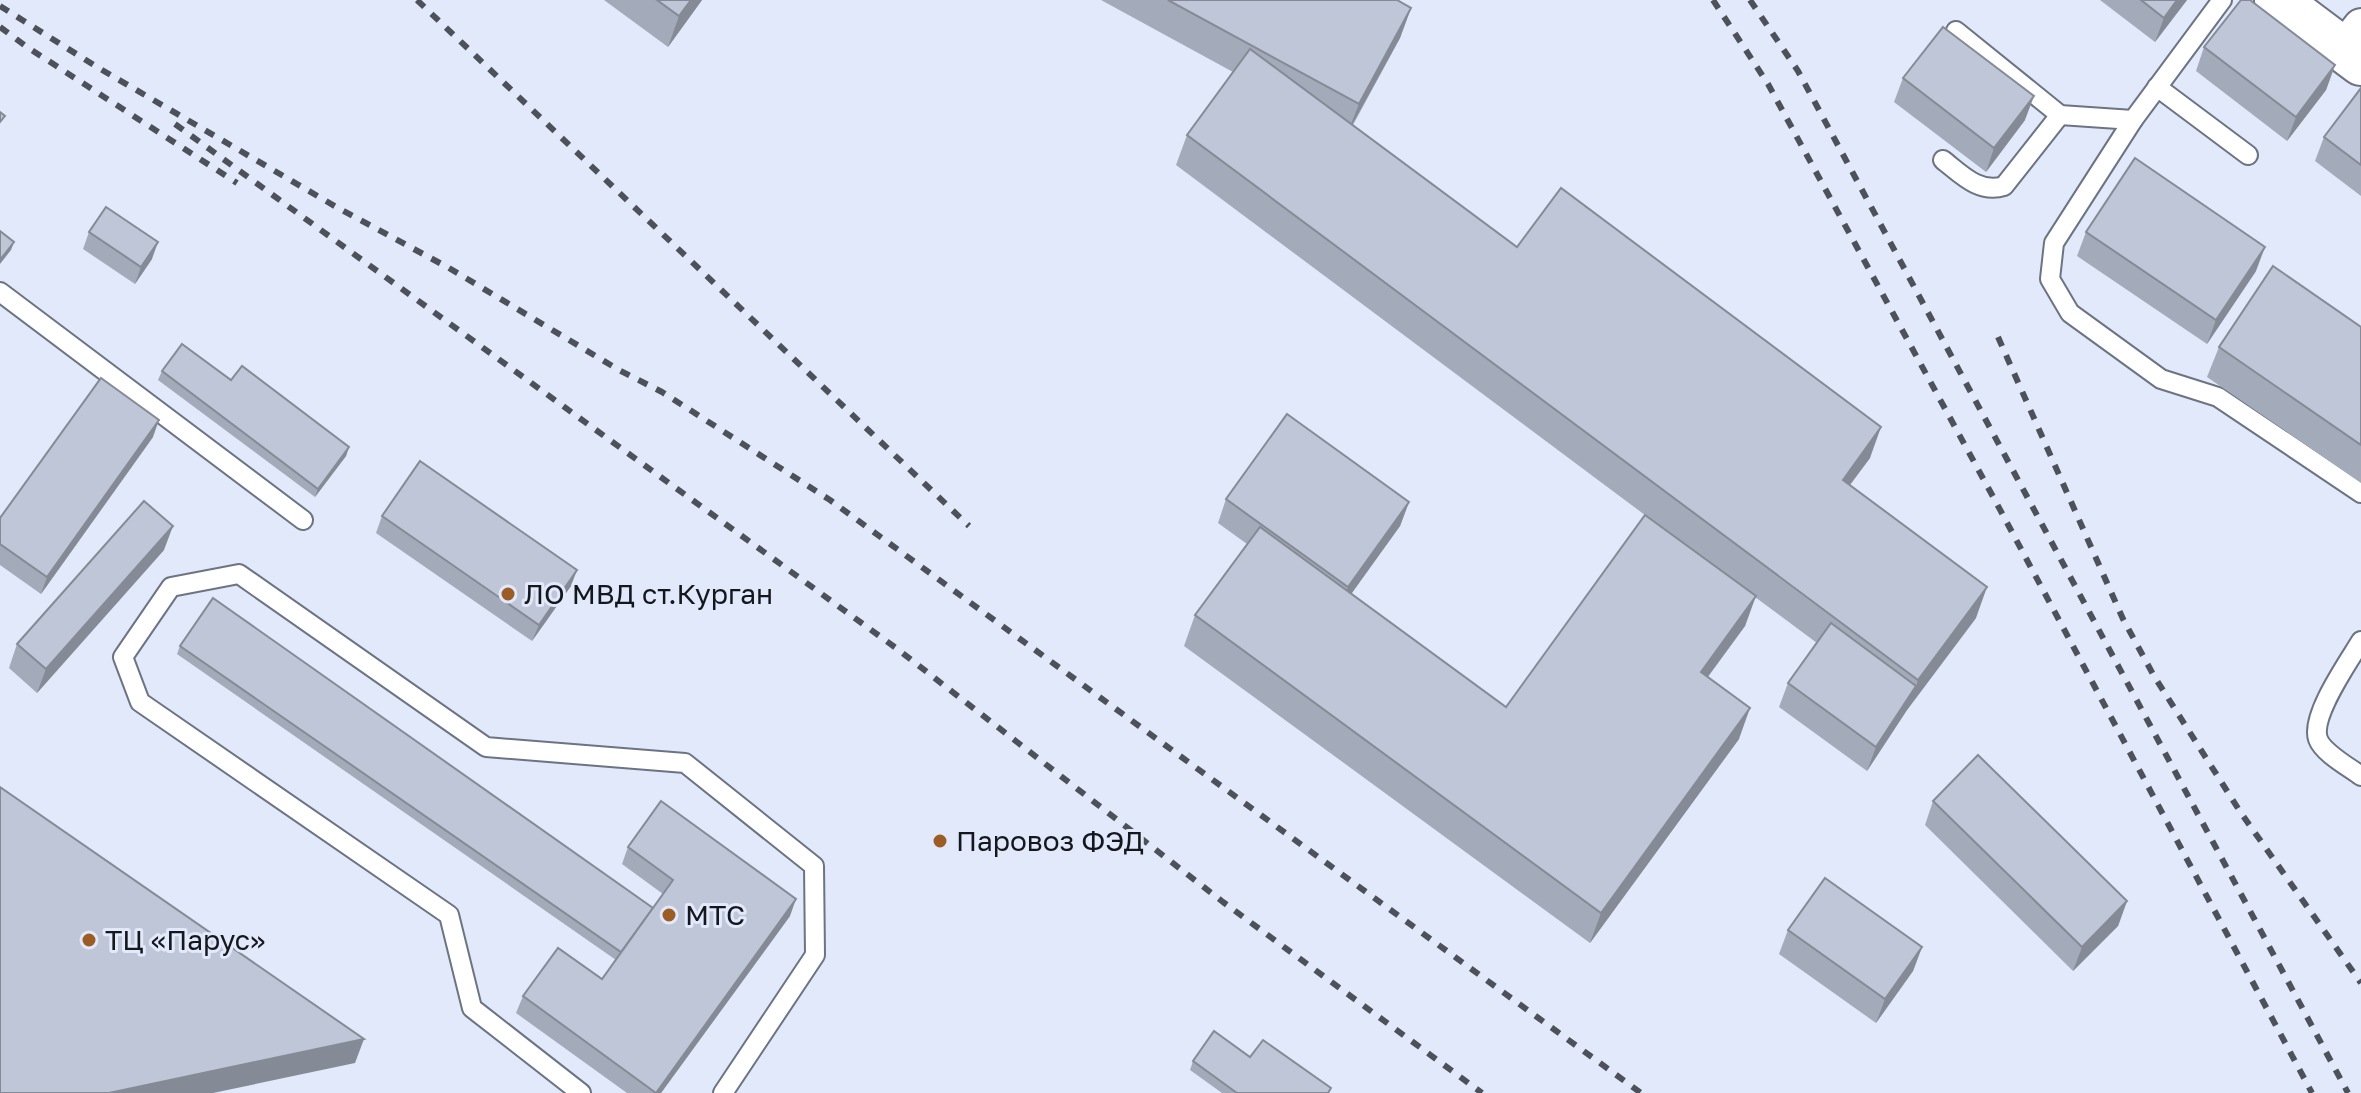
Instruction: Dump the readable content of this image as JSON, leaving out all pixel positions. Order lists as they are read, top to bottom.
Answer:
{
  "places": [
    "ЛО МВД ст.Курган",
    "Паровоз ФЭД",
    "МТС",
    "ТЦ «Парус»"
  ]
}
